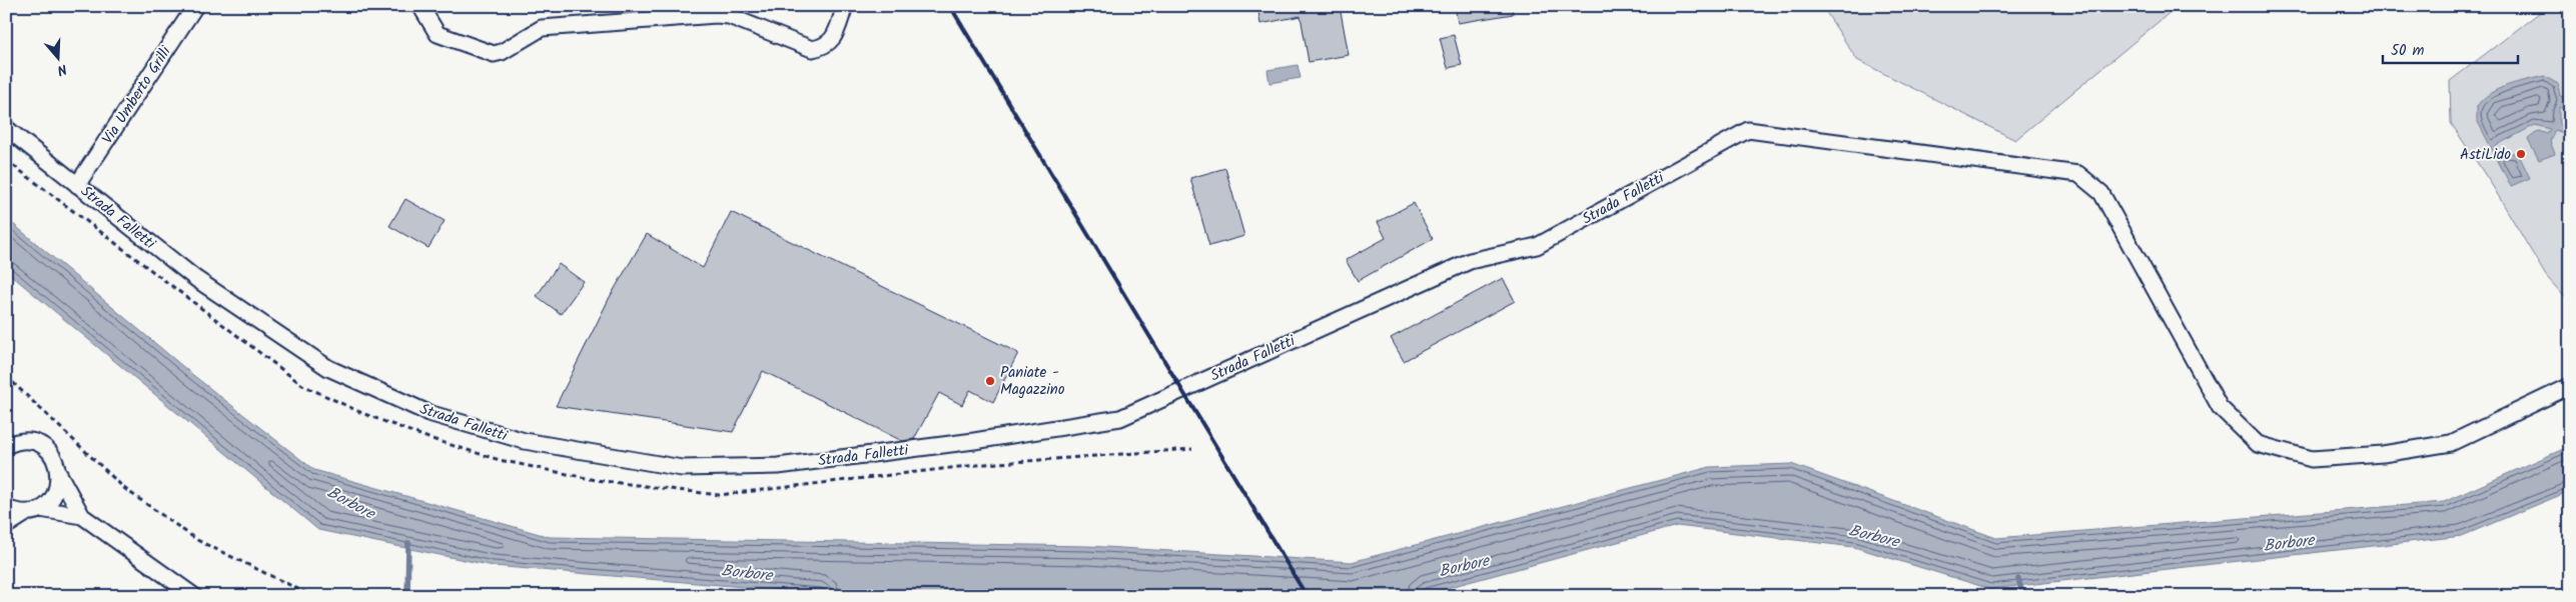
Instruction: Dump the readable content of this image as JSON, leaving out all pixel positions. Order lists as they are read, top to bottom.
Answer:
{
  "streets": {
    "street": ["Via Umberto Grilli", "Strada Falletti"]
  },
  "crossings": [
    ["Via Umberto Grilli", "Strada Falletti"]
  ],
  "water": ["Borbore"],
  "places": ["AstiLido", "Paniate - Magazzino"],
  "scale_bar": "50 m",
  "north": "bottom"
}
